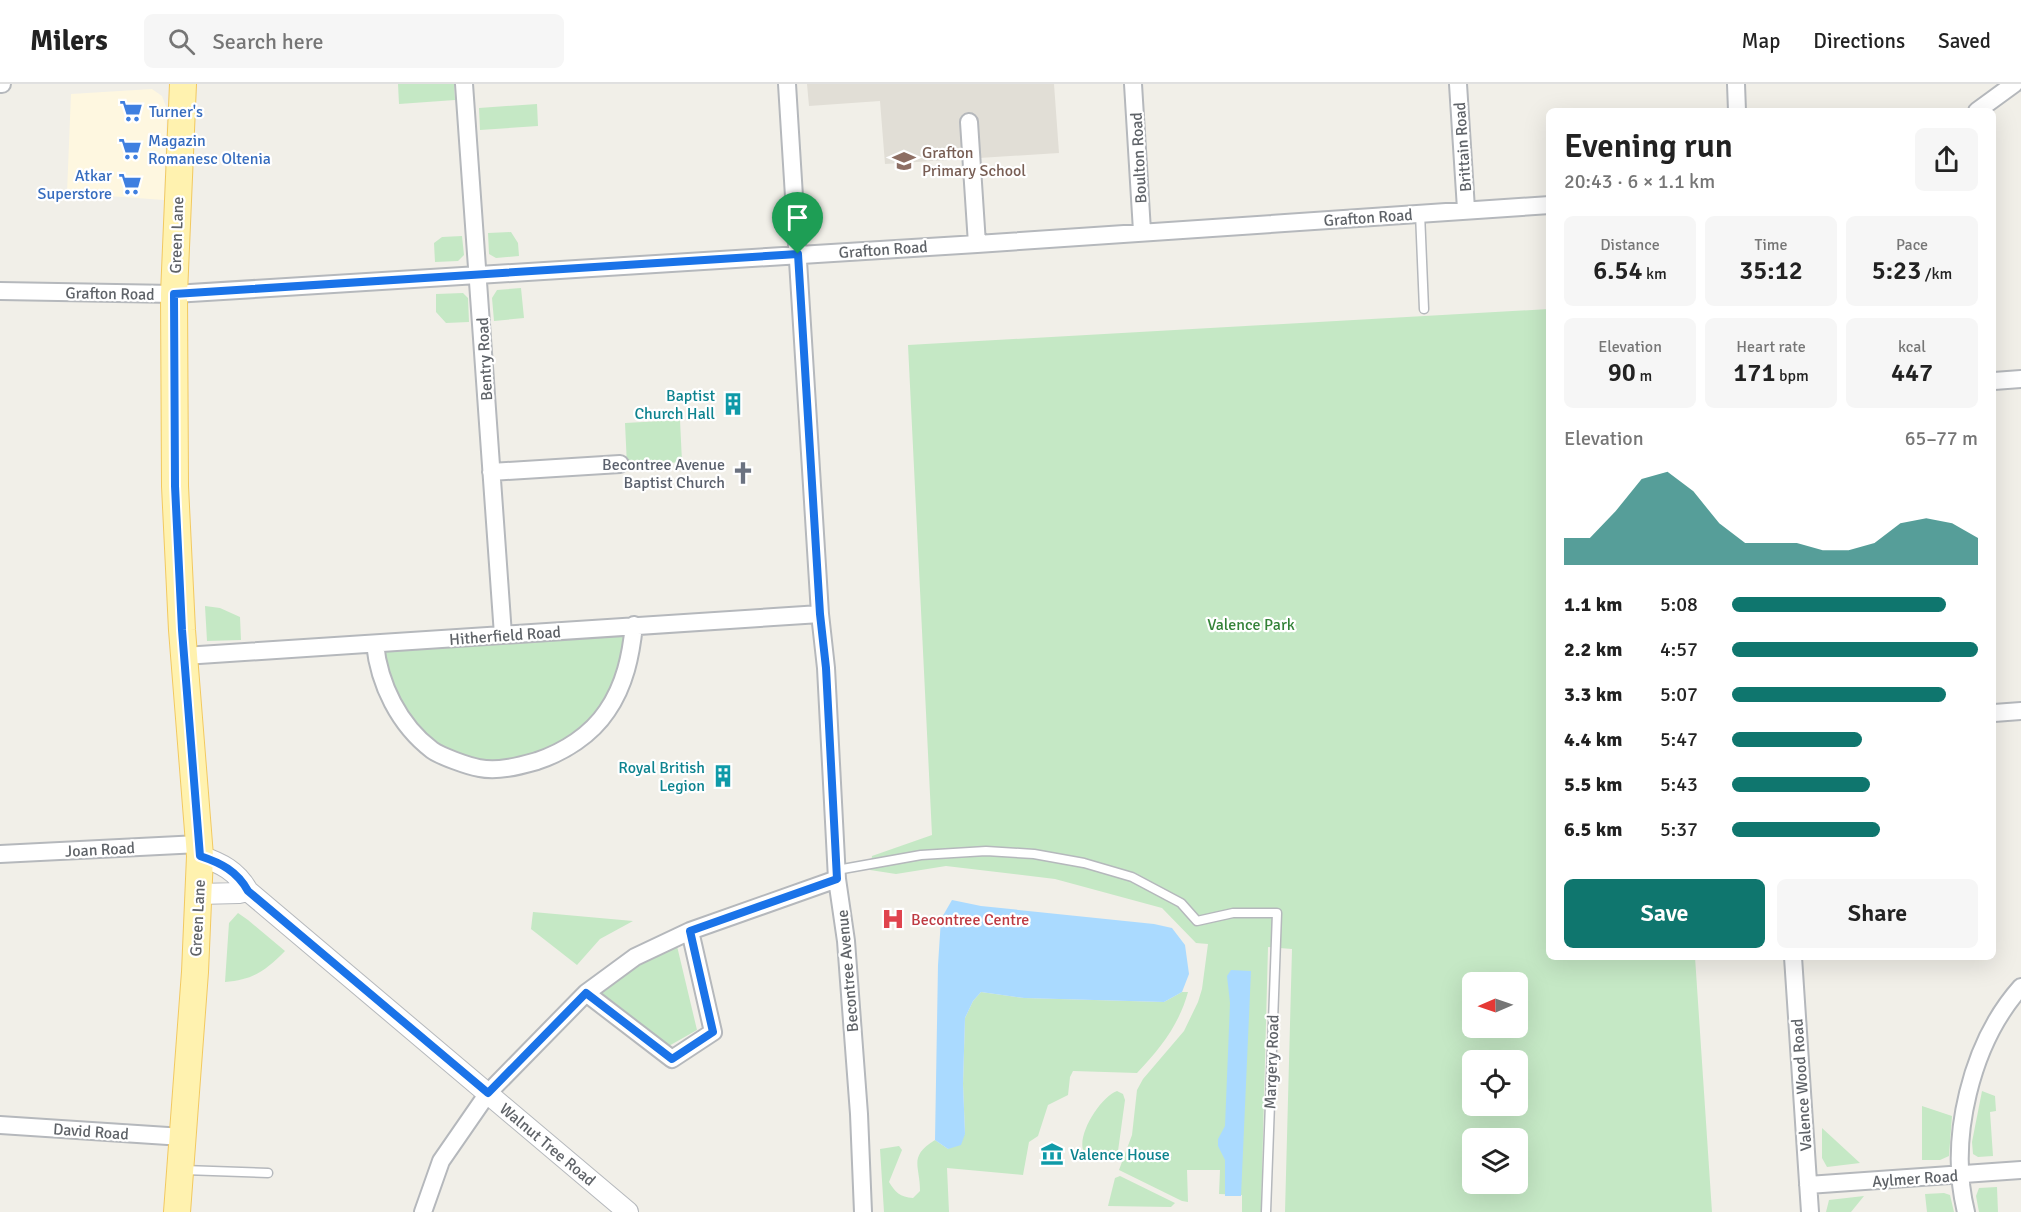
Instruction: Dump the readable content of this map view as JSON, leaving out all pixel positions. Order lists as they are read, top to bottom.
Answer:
{
  "streets": {
    "main road": ["Green Lane"],
    "street": [
      "Brittain Road",
      "Boulton Road",
      "Grafton Road",
      "Bentry Road",
      "Hitherfield Road",
      "Joan Road",
      "Becontree Avenue",
      "Valence Wood Road",
      "David Road",
      "Walnut Tree Road",
      "Aylmer Road"
    ],
    "lane": ["Margery Road"]
  },
  "crossings": [
    ["Brittain Road", "Grafton Road"],
    ["Boulton Road", "Grafton Road"],
    ["Grafton Road", "Green Lane"],
    ["Grafton Road", "Bentry Road"],
    ["Grafton Road", "Becontree Avenue"],
    ["Green Lane", "Hitherfield Road"],
    ["Green Lane", "Joan Road"],
    ["Green Lane", "David Road"],
    ["Green Lane", "Walnut Tree Road"],
    ["Bentry Road", "Hitherfield Road"],
    ["Hitherfield Road", "Becontree Avenue"],
    ["Joan Road", "Walnut Tree Road"],
    ["Becontree Avenue", "Margery Road"],
    ["Valence Wood Road", "Aylmer Road"]
  ],
  "parks": ["Valence Park"],
  "places": {
    "supermarket": ["Turner's", "Magazin Romanesc Oltenia", "Atkar Superstore"],
    "school or university": ["Grafton Primary School"],
    "building": ["Baptist Church Hall", "Royal British Legion"],
    "church": ["Becontree Avenue Baptist Church"],
    "hospital": ["Becontree Centre"],
    "museum": ["Valence House"]
  },
  "north": "left",
  "page": {
    "header": "Milers",
    "search": "Search here",
    "nav": ["Map", "Directions", "Saved"],
    "heading": ["Evening run", "20:43 · 6 × 1.1 km"],
    "stats": [
      ["Distance", "6.54 km"],
      ["Time", "35:12"],
      ["Pace", "5:23 /km"],
      ["Elevation", "90 m"],
      ["Heart rate", "171 bpm"],
      ["kcal", "447"]
    ],
    "chart": ["Elevation", "65–77 m"],
    "list": [
      {
        "name": "1.1 km",
        "note": "5:08"
      },
      {
        "name": "2.2 km",
        "note": "4:57"
      },
      {
        "name": "3.3 km",
        "note": "5:07"
      },
      {
        "name": "4.4 km",
        "note": "5:47"
      },
      {
        "name": "5.5 km",
        "note": "5:43"
      },
      {
        "name": "6.5 km",
        "note": "5:37"
      }
    ],
    "buttons": ["Save", "Share"]
  }
}
